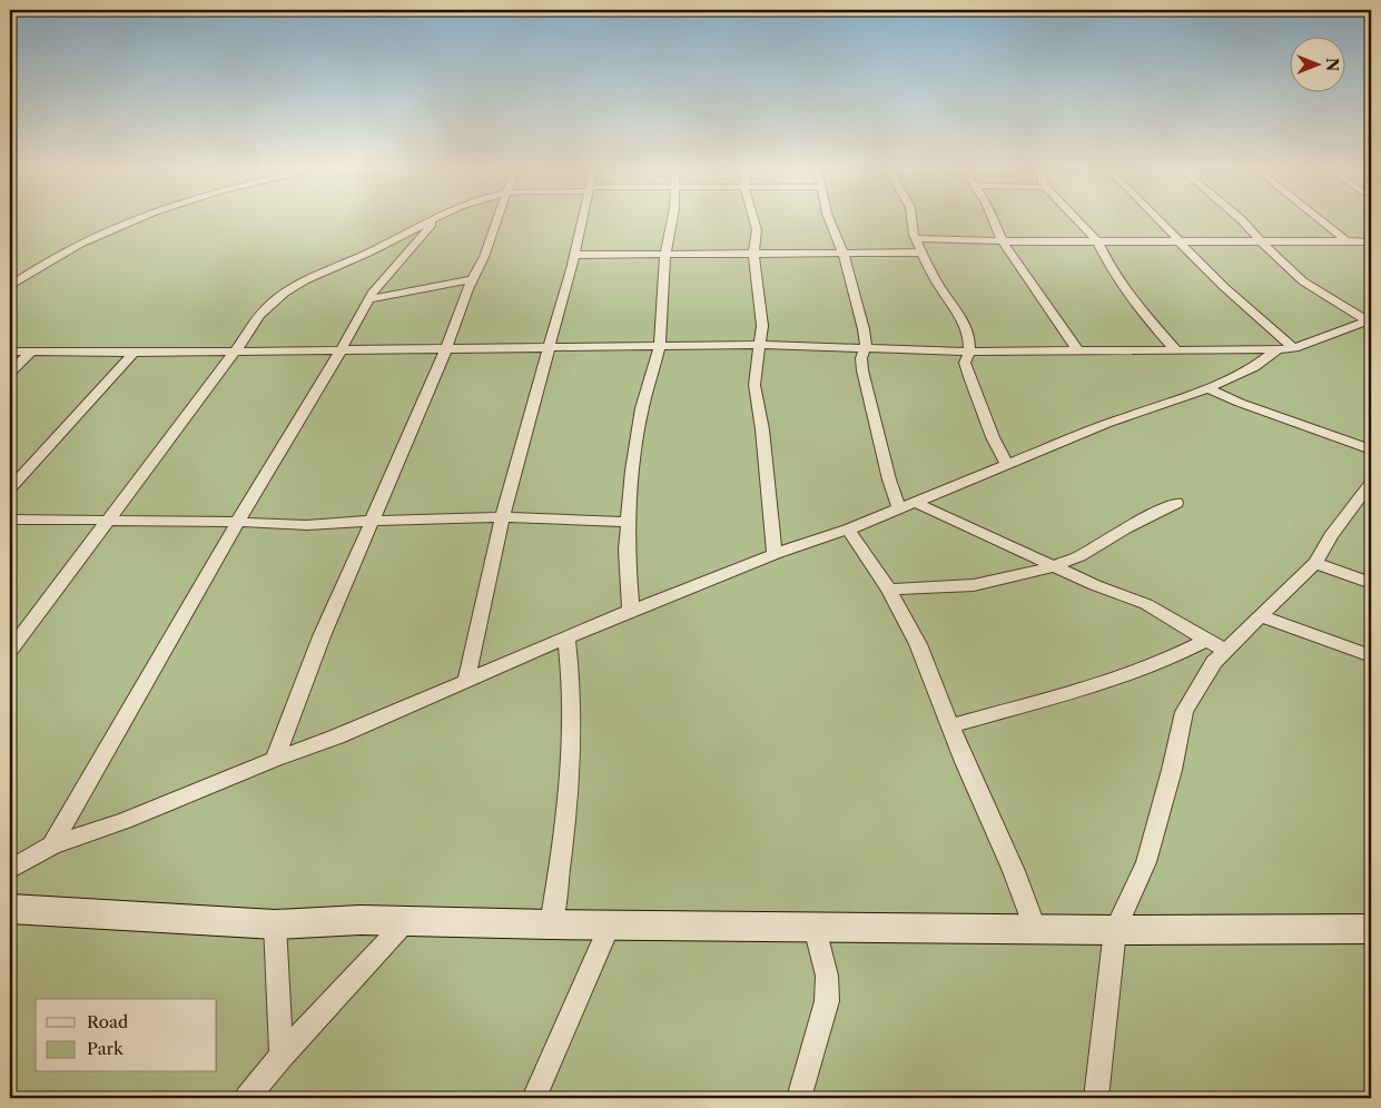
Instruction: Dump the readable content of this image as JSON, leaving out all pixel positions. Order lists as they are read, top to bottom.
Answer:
{
  "legend": ["Road", "Park"],
  "north": "right"
}
